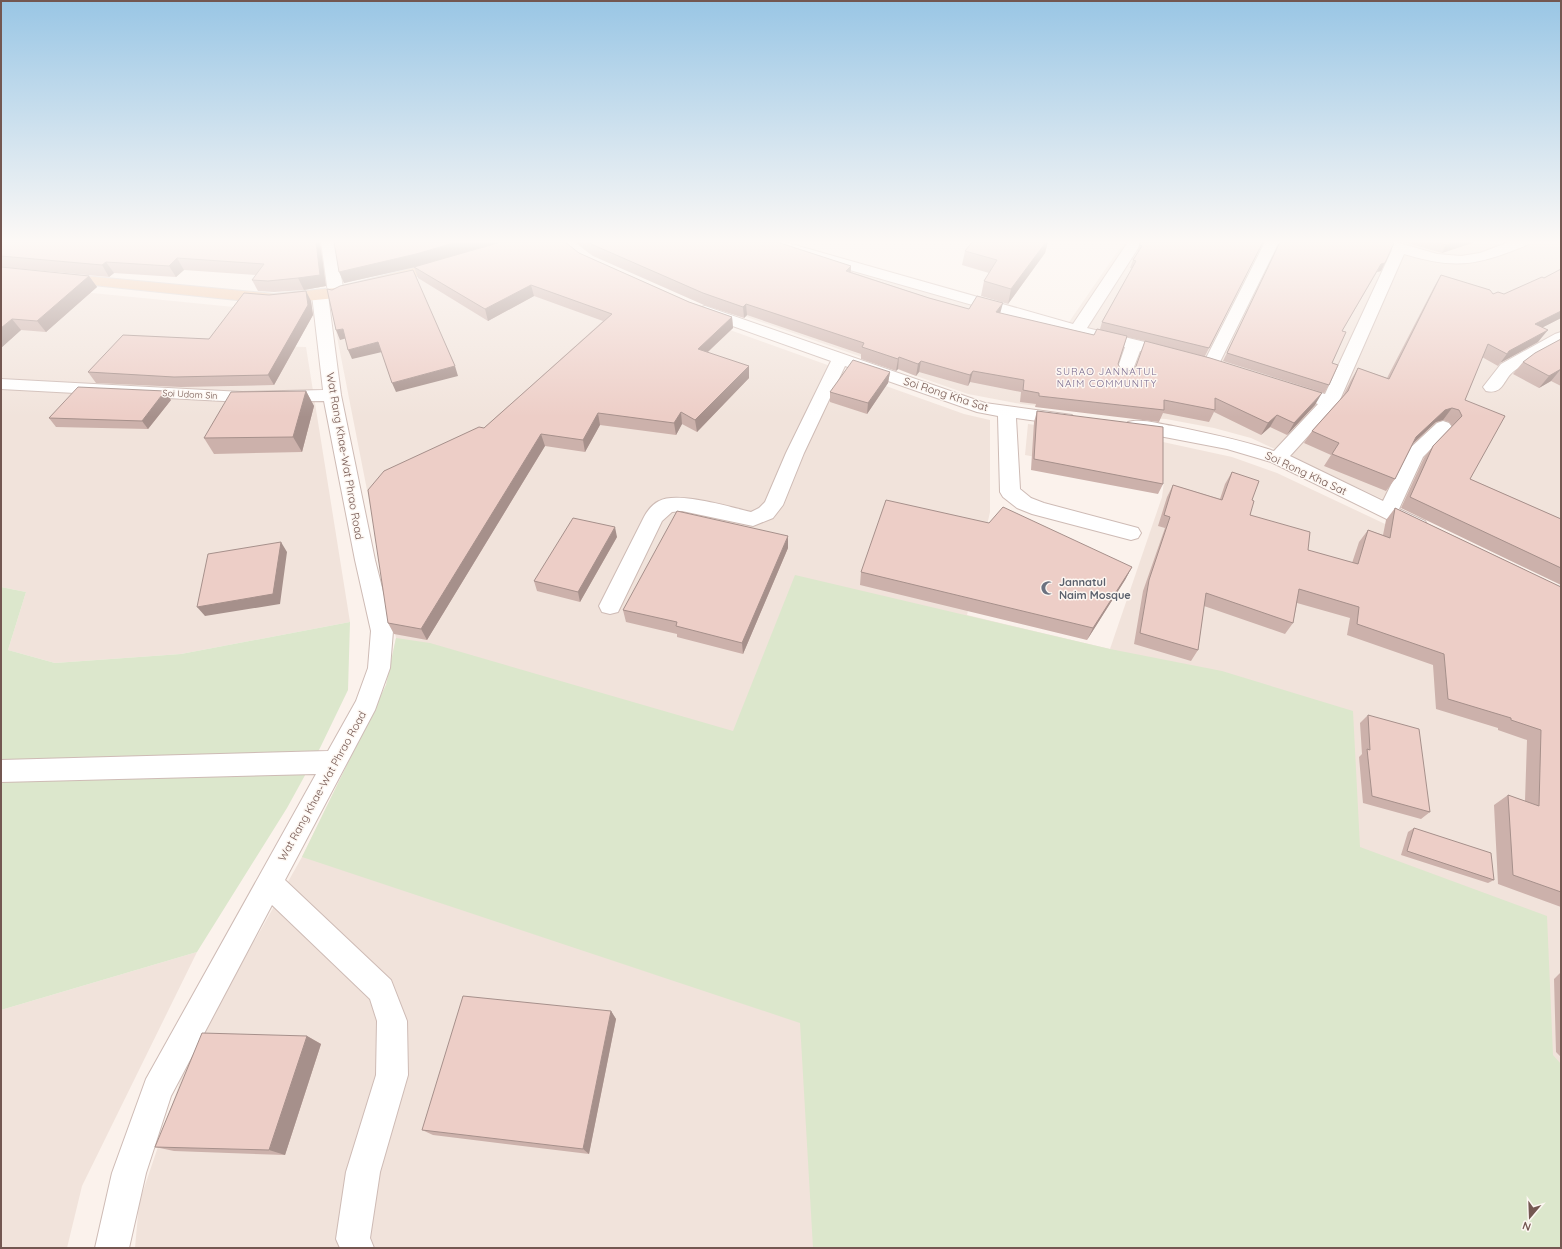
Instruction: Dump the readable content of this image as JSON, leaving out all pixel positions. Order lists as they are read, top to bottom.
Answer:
{
  "streets": {
    "street": ["Soi Udom Sin", "Soi Rong Kha Sat", "Wat Rang Khae-Wat Phrao Road"]
  },
  "crossings": [
    ["Soi Udom Sin", "Wat Rang Khae-Wat Phrao Road"]
  ],
  "districts": ["SURAO JANNATUL NAIM COMMUNITY"],
  "places": {
    "mosque": ["Jannatul Naim Mosque"]
  },
  "north": "bottom"
}
